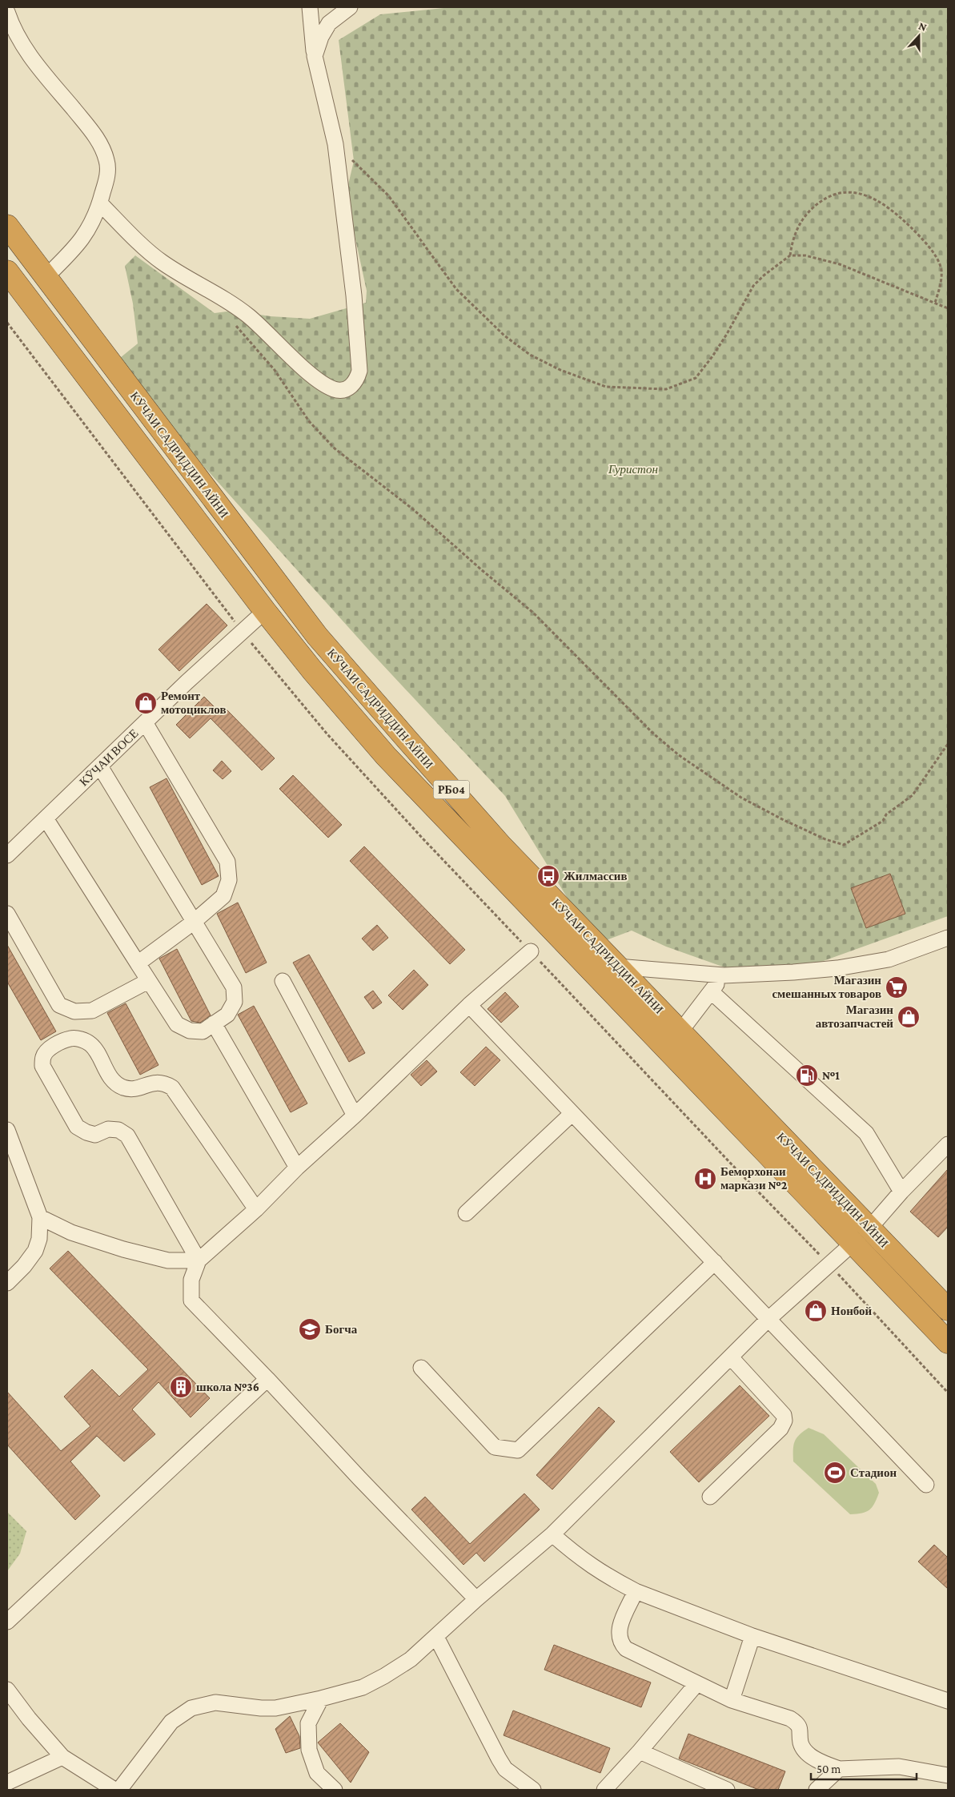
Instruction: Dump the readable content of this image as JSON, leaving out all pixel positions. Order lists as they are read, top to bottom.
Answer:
{
  "streets": {
    "highway": ["КӮЧАИ САДРИДДИН АЙНИ", "РБ04"],
    "street": ["КӮЧАИ ВОСЕ"]
  },
  "crossings": [
    ["КӮЧАИ САДРИДДИН АЙНИ", "КӮЧАИ ВОСЕ"]
  ],
  "parks": ["Гуристон"],
  "places": {
    "shop": ["Ремонт мотоциклов", "Магазин автозапчастей", "Нонбой"],
    "bus stop": ["Жилмассив"],
    "supermarket": ["Магазин смешанных товаров"],
    "fuel station": ["№1"],
    "hospital": ["Беморхонаи маркази №2"],
    "school or university": ["Богча"],
    "building": ["школа №36"],
    "sports": ["Стадион"]
  },
  "scale_bar": "50 m",
  "north": "top"
}
